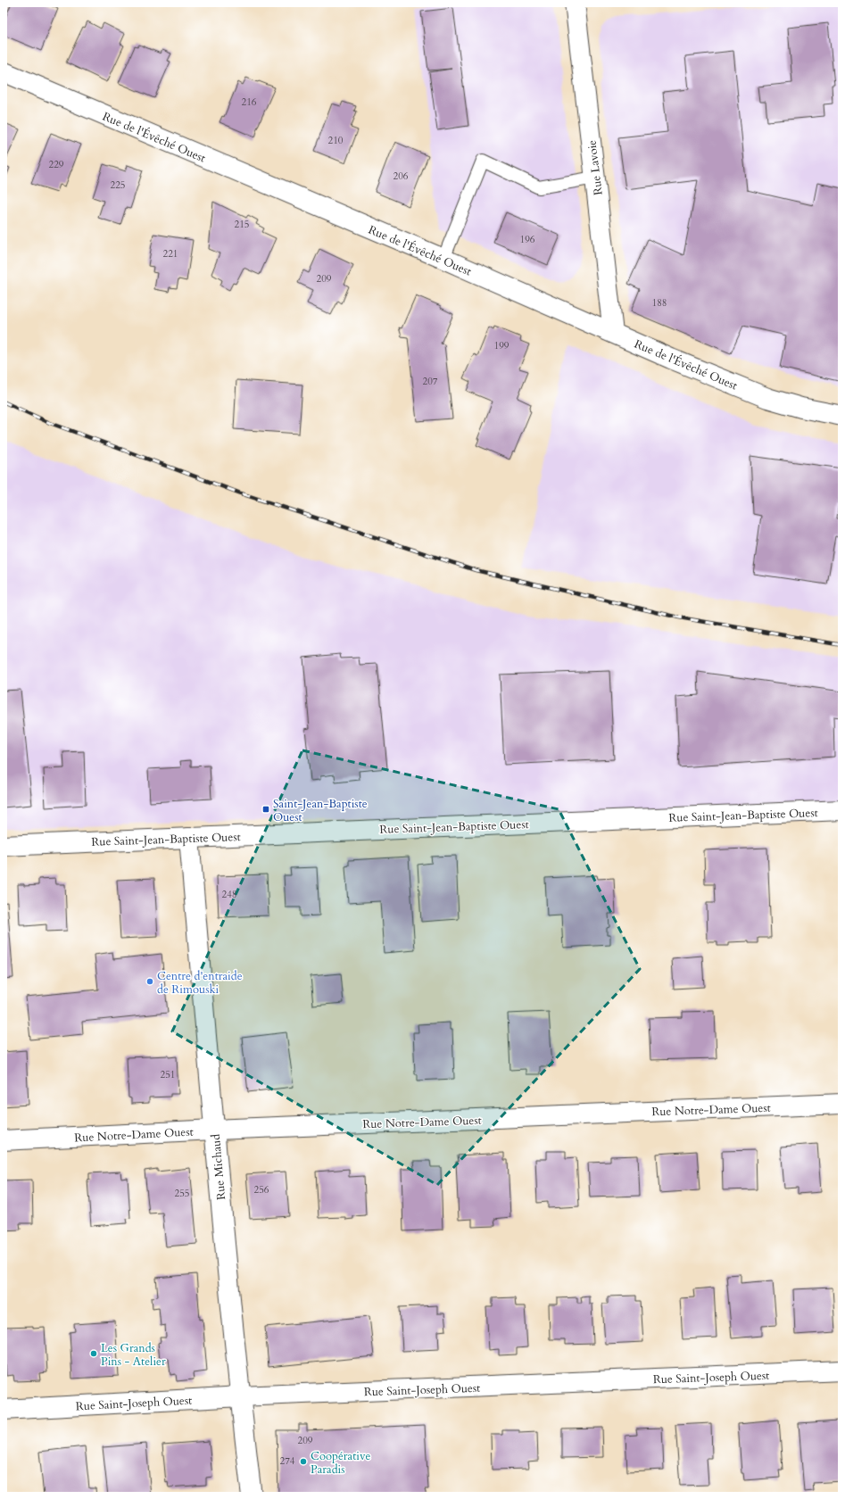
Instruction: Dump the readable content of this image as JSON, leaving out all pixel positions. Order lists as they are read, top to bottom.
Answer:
{
  "streets": {
    "street": [
      "Rue de l'Évêché Ouest",
      "Rue Lavoie",
      "Rue Saint-Jean-Baptiste Ouest",
      "Rue Notre-Dame Ouest",
      "Rue Michaud",
      "Rue Saint-Joseph Ouest"
    ]
  },
  "crossings": [
    ["Rue de l'Évêché Ouest", "Rue Lavoie"],
    ["Rue Saint-Jean-Baptiste Ouest", "Rue Michaud"],
    ["Rue Notre-Dame Ouest", "Rue Michaud"],
    ["Rue Michaud", "Rue Saint-Joseph Ouest"]
  ],
  "places": {
    "transit": ["Saint-Jean-Baptiste Ouest"],
    "other": ["Centre d'entraide de Rimouski", "Les Grands Pins - Atelier", "Coopérative Paradis"]
  },
  "house_numbers": [
    "216",
    "210",
    "229",
    "206",
    "225",
    "215",
    "196",
    "221",
    "209",
    "188",
    "199",
    "207",
    "248",
    "251",
    "256",
    "255",
    "209",
    "274"
  ]
}
